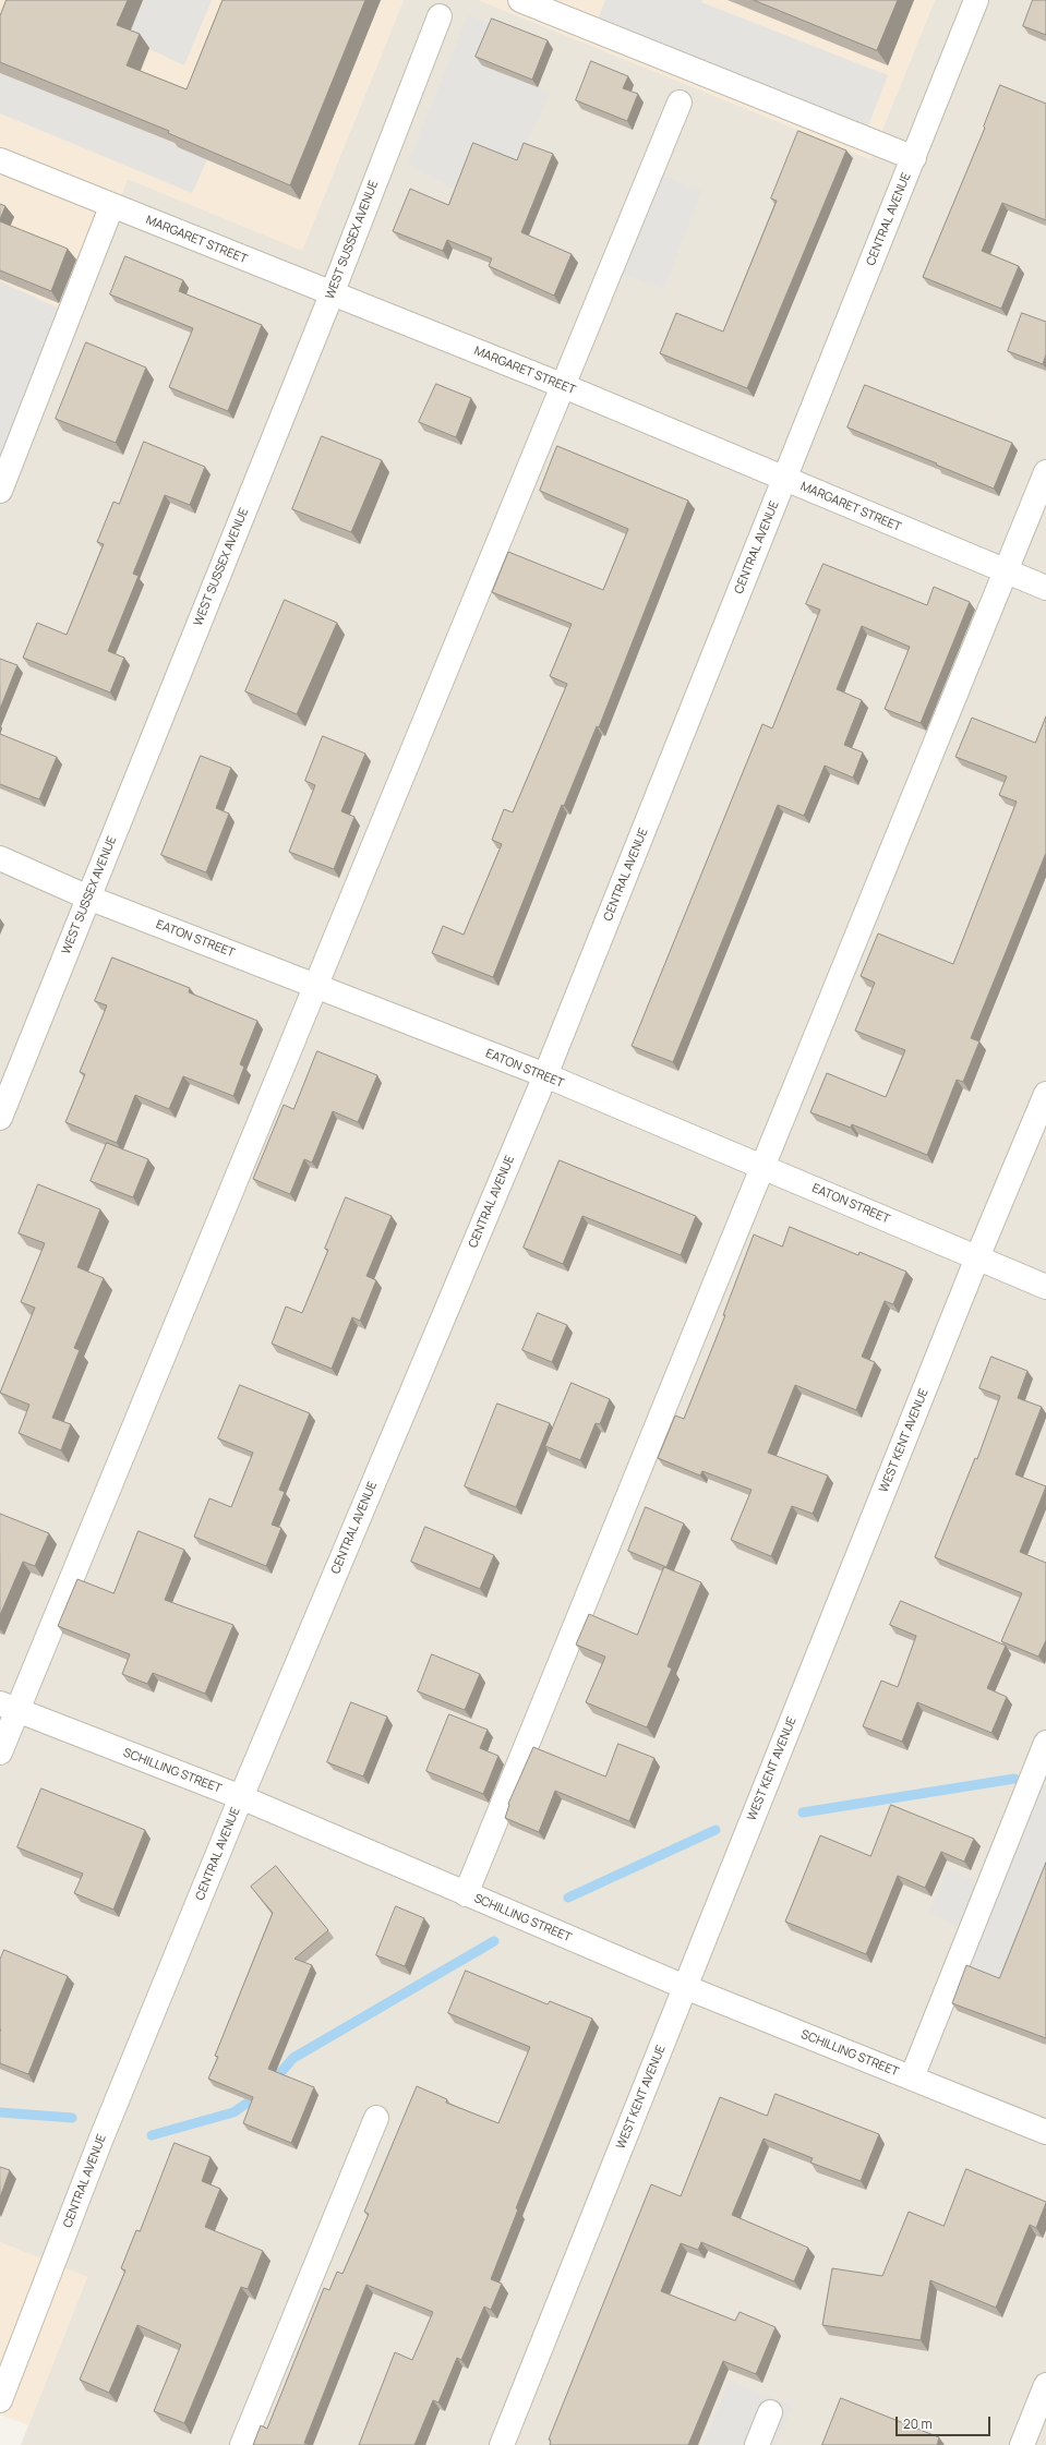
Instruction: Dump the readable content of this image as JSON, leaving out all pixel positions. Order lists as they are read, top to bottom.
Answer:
{
  "streets": {
    "street": [
      "CENTRAL AVENUE",
      "MARGARET STREET",
      "WEST SUSSEX AVENUE",
      "EATON STREET",
      "WEST KENT AVENUE",
      "SCHILLING STREET"
    ]
  },
  "crossings": [
    ["CENTRAL AVENUE", "MARGARET STREET"],
    ["CENTRAL AVENUE", "EATON STREET"],
    ["CENTRAL AVENUE", "SCHILLING STREET"],
    ["MARGARET STREET", "WEST SUSSEX AVENUE"],
    ["WEST SUSSEX AVENUE", "EATON STREET"],
    ["EATON STREET", "WEST KENT AVENUE"],
    ["WEST KENT AVENUE", "SCHILLING STREET"]
  ],
  "scale_bar": "20 m"
}
